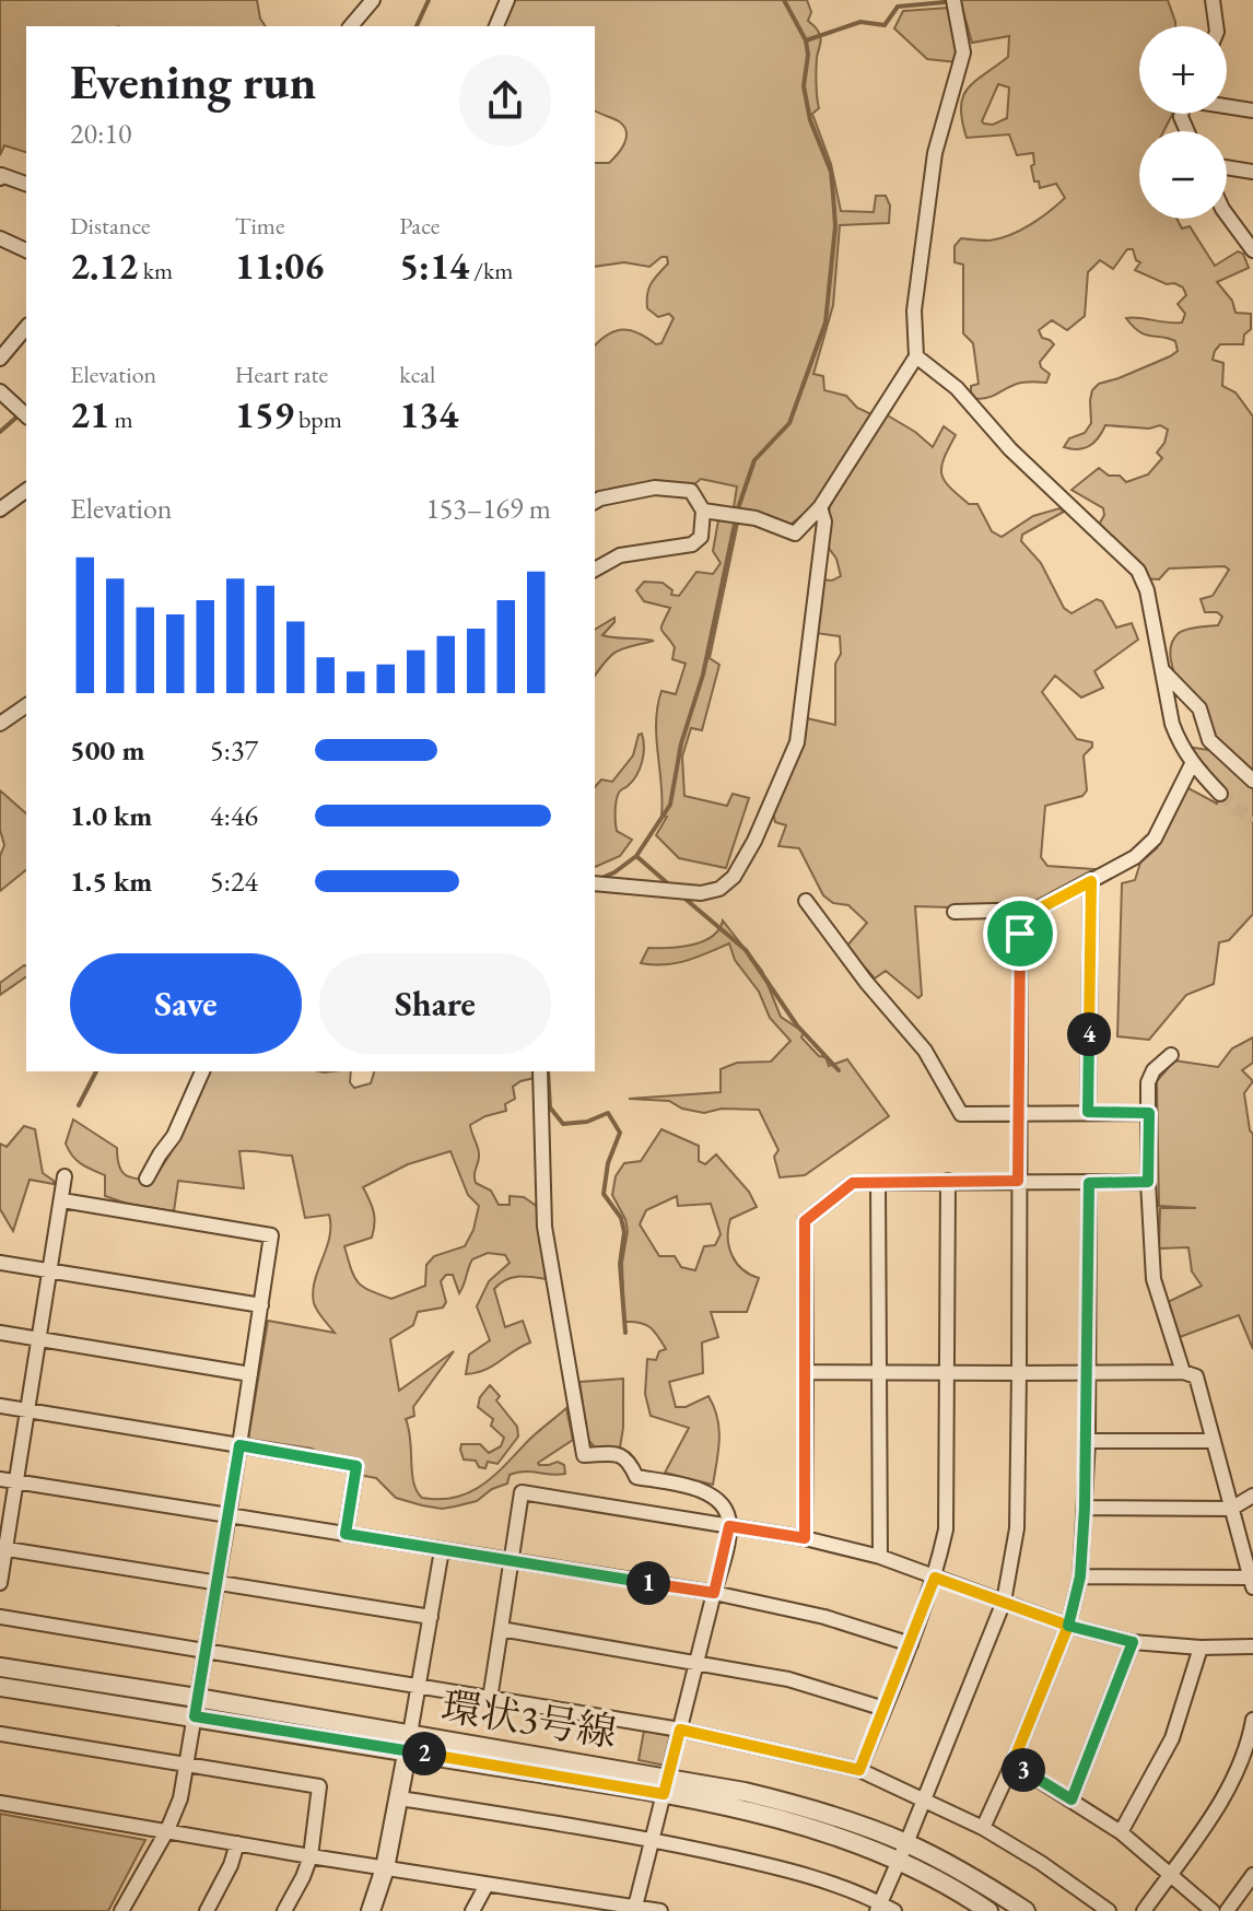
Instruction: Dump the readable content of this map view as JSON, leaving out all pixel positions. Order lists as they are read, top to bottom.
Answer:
{
  "streets": {
    "street": ["環状3号線"]
  },
  "page": {
    "map_buttons": ["+", "−"],
    "heading": ["Evening run", "20:10"],
    "stats": [
      ["Distance", "2.12 km"],
      ["Time", "11:06"],
      ["Pace", "5:14 /km"],
      ["Elevation", "21 m"],
      ["Heart rate", "159 bpm"],
      ["kcal", "134"]
    ],
    "chart": ["Elevation", "153–169 m"],
    "list": [
      {
        "name": "500 m",
        "note": "5:37"
      },
      {
        "name": "1.0 km",
        "note": "4:46"
      },
      {
        "name": "1.5 km",
        "note": "5:24"
      }
    ],
    "buttons": ["Save", "Share"],
    "pins": [
      "4",
      "1",
      "2",
      "3"
    ]
  }
}
